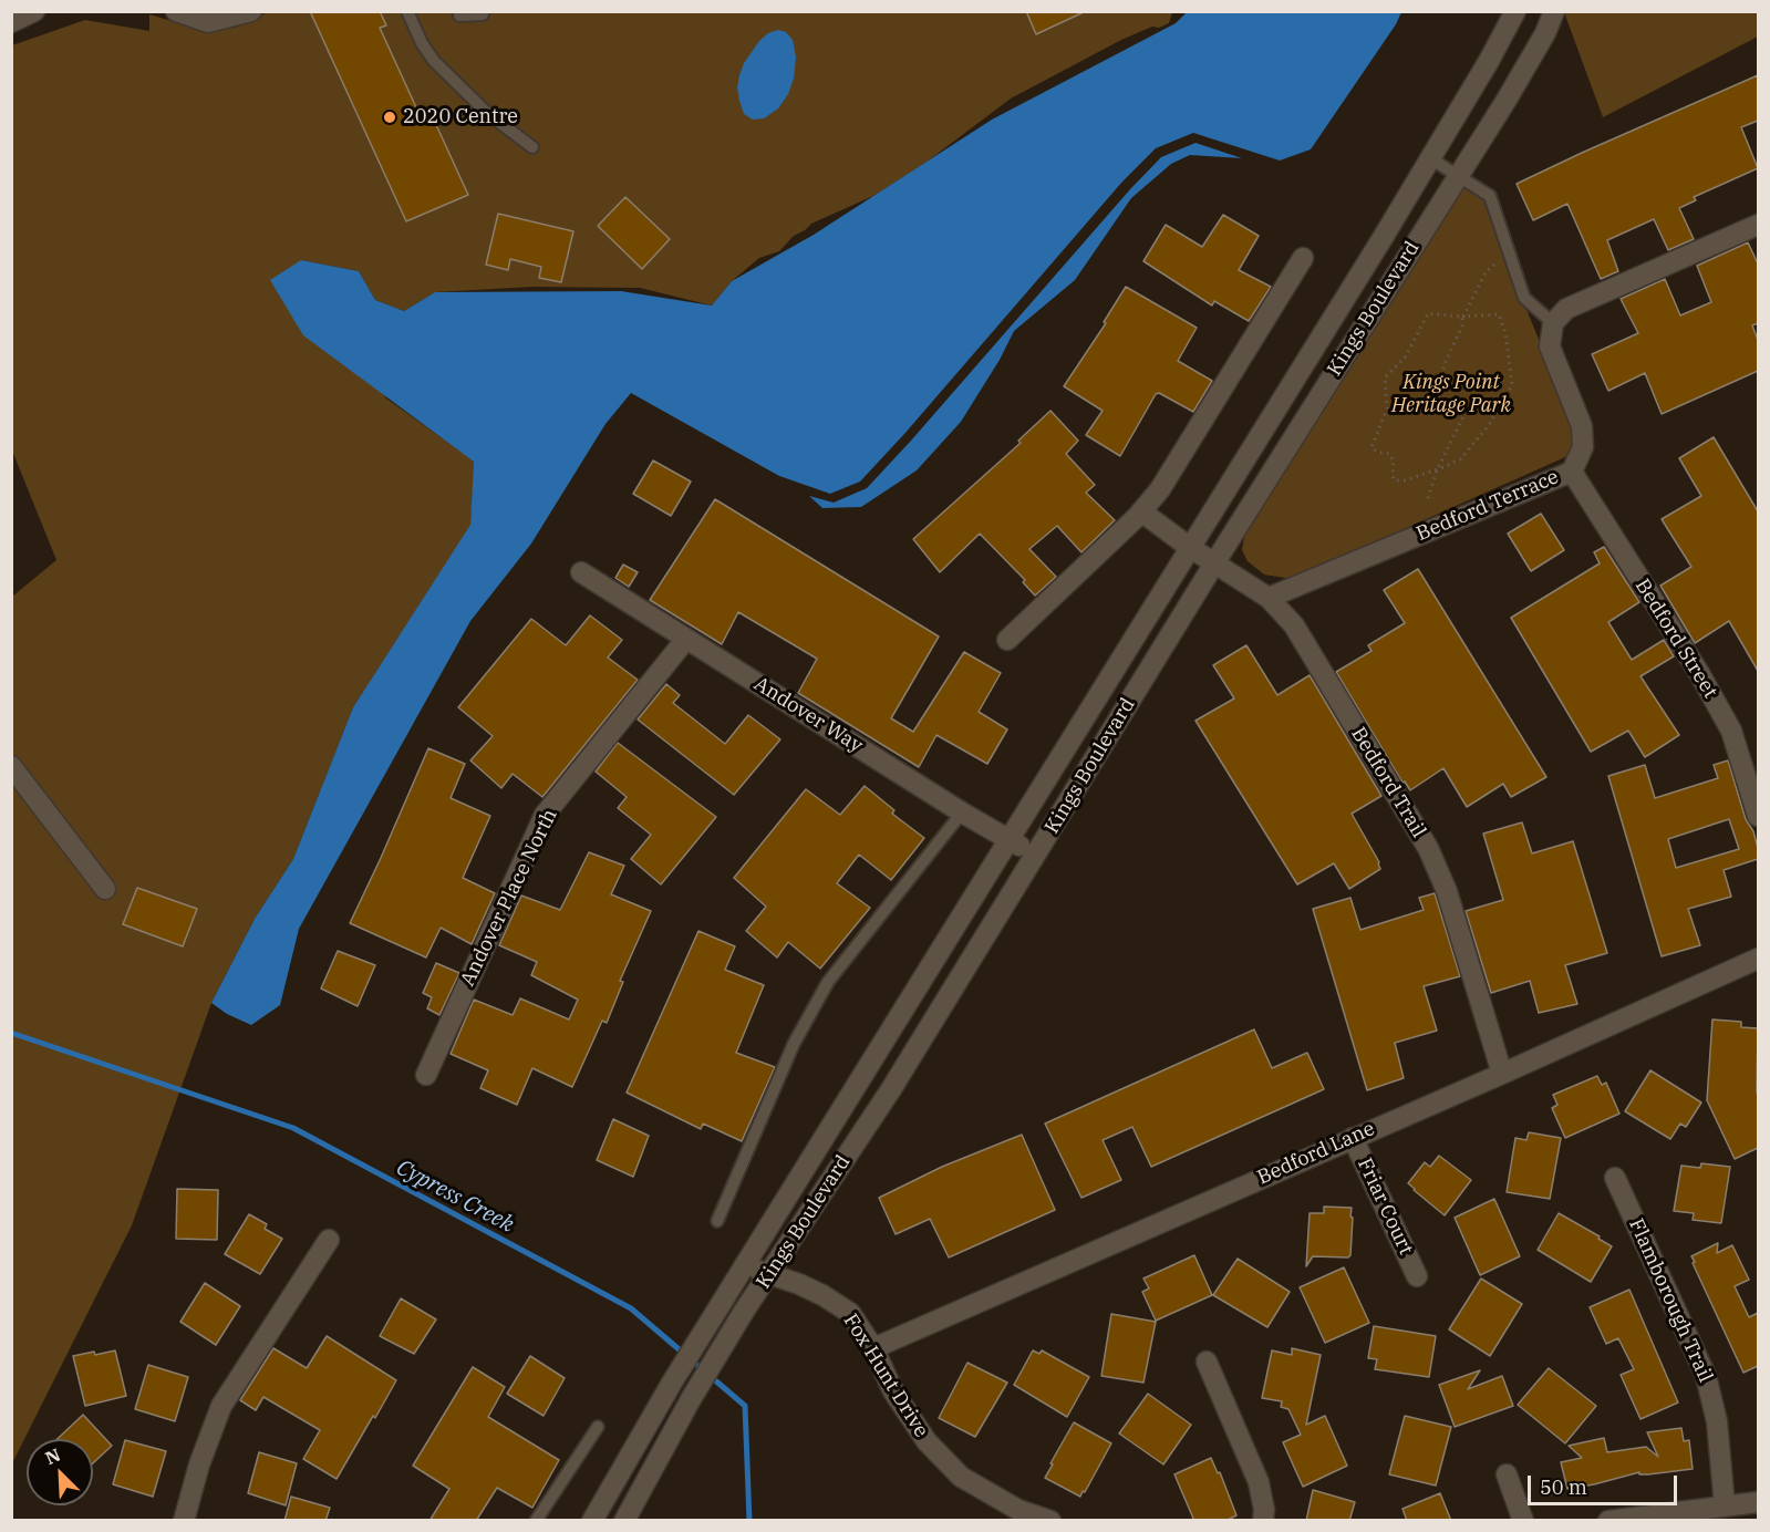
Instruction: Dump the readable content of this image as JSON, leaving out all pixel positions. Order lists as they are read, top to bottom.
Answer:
{
  "streets": {
    "street": [
      "Kings Boulevard",
      "Bedford Terrace",
      "Bedford Street",
      "Andover Way",
      "Bedford Trail",
      "Andover Place North",
      "Bedford Lane",
      "Friar Court",
      "Flamborough Trail",
      "Fox Hunt Drive"
    ]
  },
  "crossings": [
    ["Kings Boulevard", "Andover Way"],
    ["Kings Boulevard", "Bedford Trail"],
    ["Kings Boulevard", "Fox Hunt Drive"],
    ["Bedford Terrace", "Bedford Street"],
    ["Bedford Terrace", "Bedford Trail"],
    ["Andover Way", "Andover Place North"],
    ["Bedford Trail", "Bedford Lane"],
    ["Bedford Lane", "Friar Court"],
    ["Bedford Lane", "Fox Hunt Drive"]
  ],
  "water": ["Cypress Creek"],
  "parks": ["Kings Point Heritage Park"],
  "places": ["2020 Centre"],
  "scale_bar": "50 m",
  "north": "top left"
}
